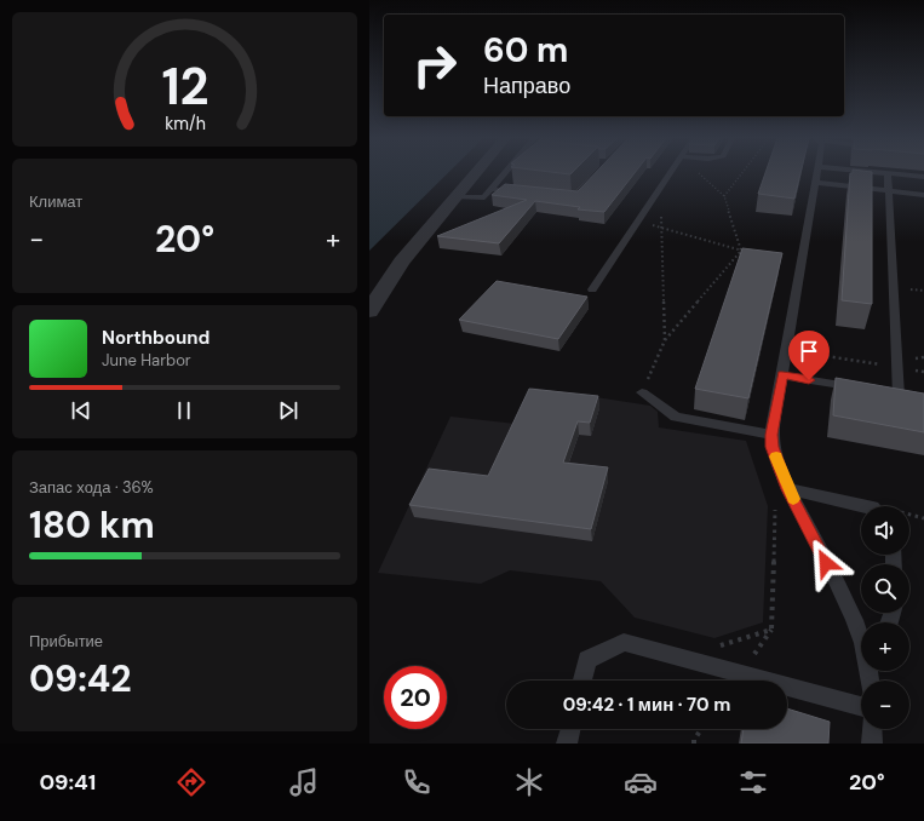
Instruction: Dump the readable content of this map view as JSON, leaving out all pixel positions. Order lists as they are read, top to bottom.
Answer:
{
  "page": {
    "turn": ["60 m", "Направо"],
    "tile": [
      "Климат",
      ["Запас хода · 36%", "180 km"],
      ["Прибытие", "09:42"]
    ],
    "heat": ["−", "20°", "+"],
    "song": ["Northbound", "June Harbor"],
    "map_buttons": ["+", "−"],
    "limit": "20",
    "trip": "09:42 · 1 мин · 70 m",
    "tabs": ["09:41", "20°"],
    "gauge": ["12", "km/h"]
  }
}
